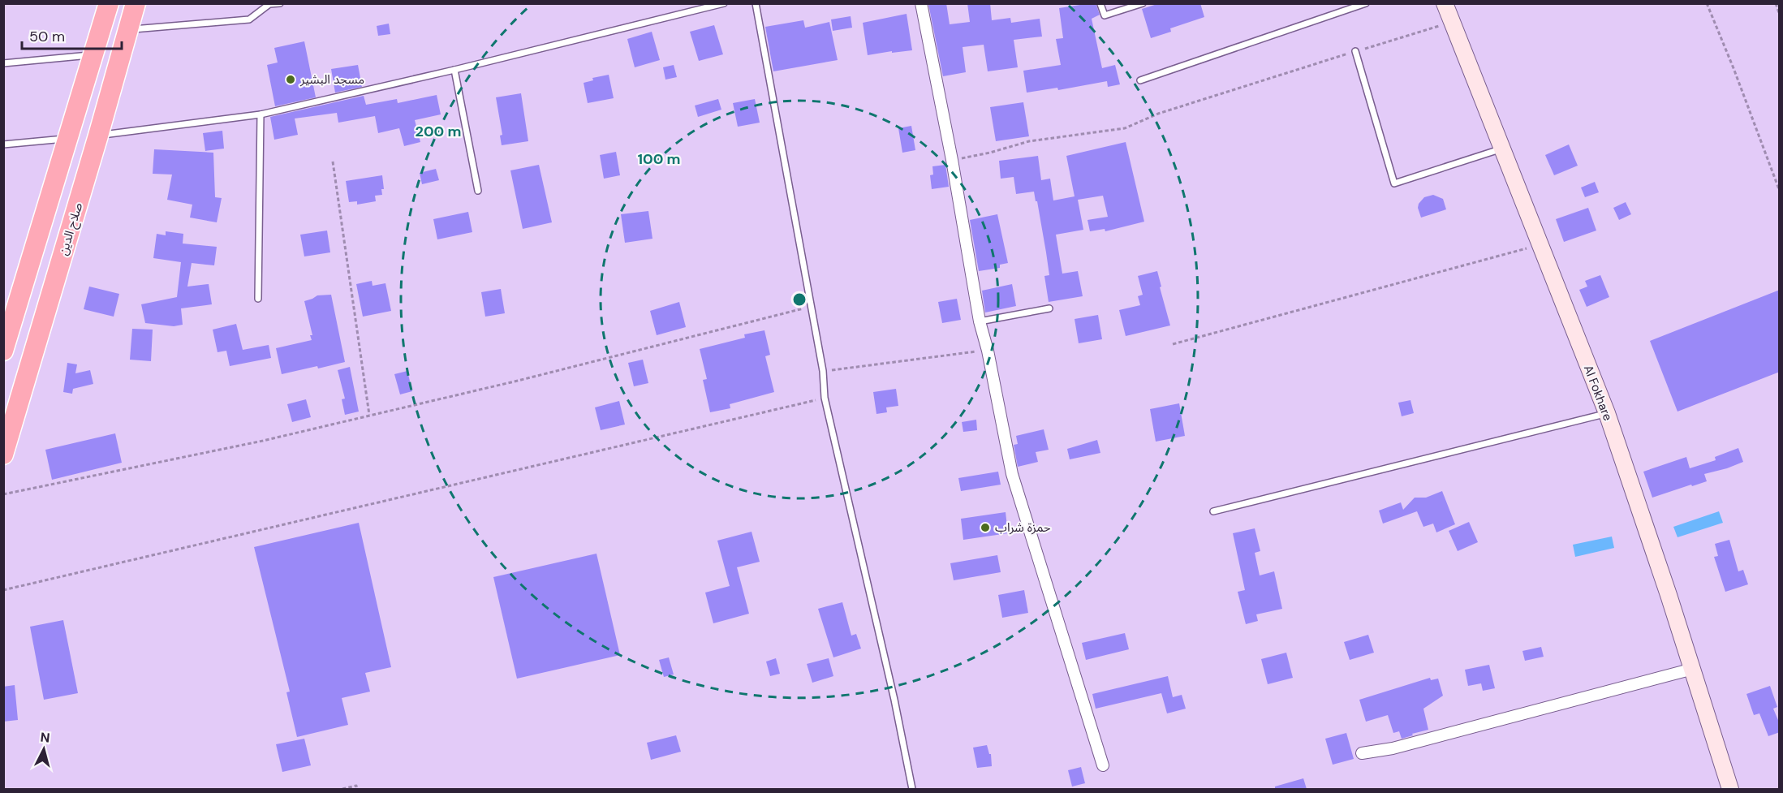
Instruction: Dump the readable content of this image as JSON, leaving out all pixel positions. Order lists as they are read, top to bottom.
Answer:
{
  "streets": {
    "highway": ["صلاح الدين"],
    "street": ["Al Fokhare"]
  },
  "places": ["مسجد البشير", "حمزة شراب"],
  "scale_bar": "50 m",
  "north": "top",
  "rings": ["200 m", "100 m"]
}
